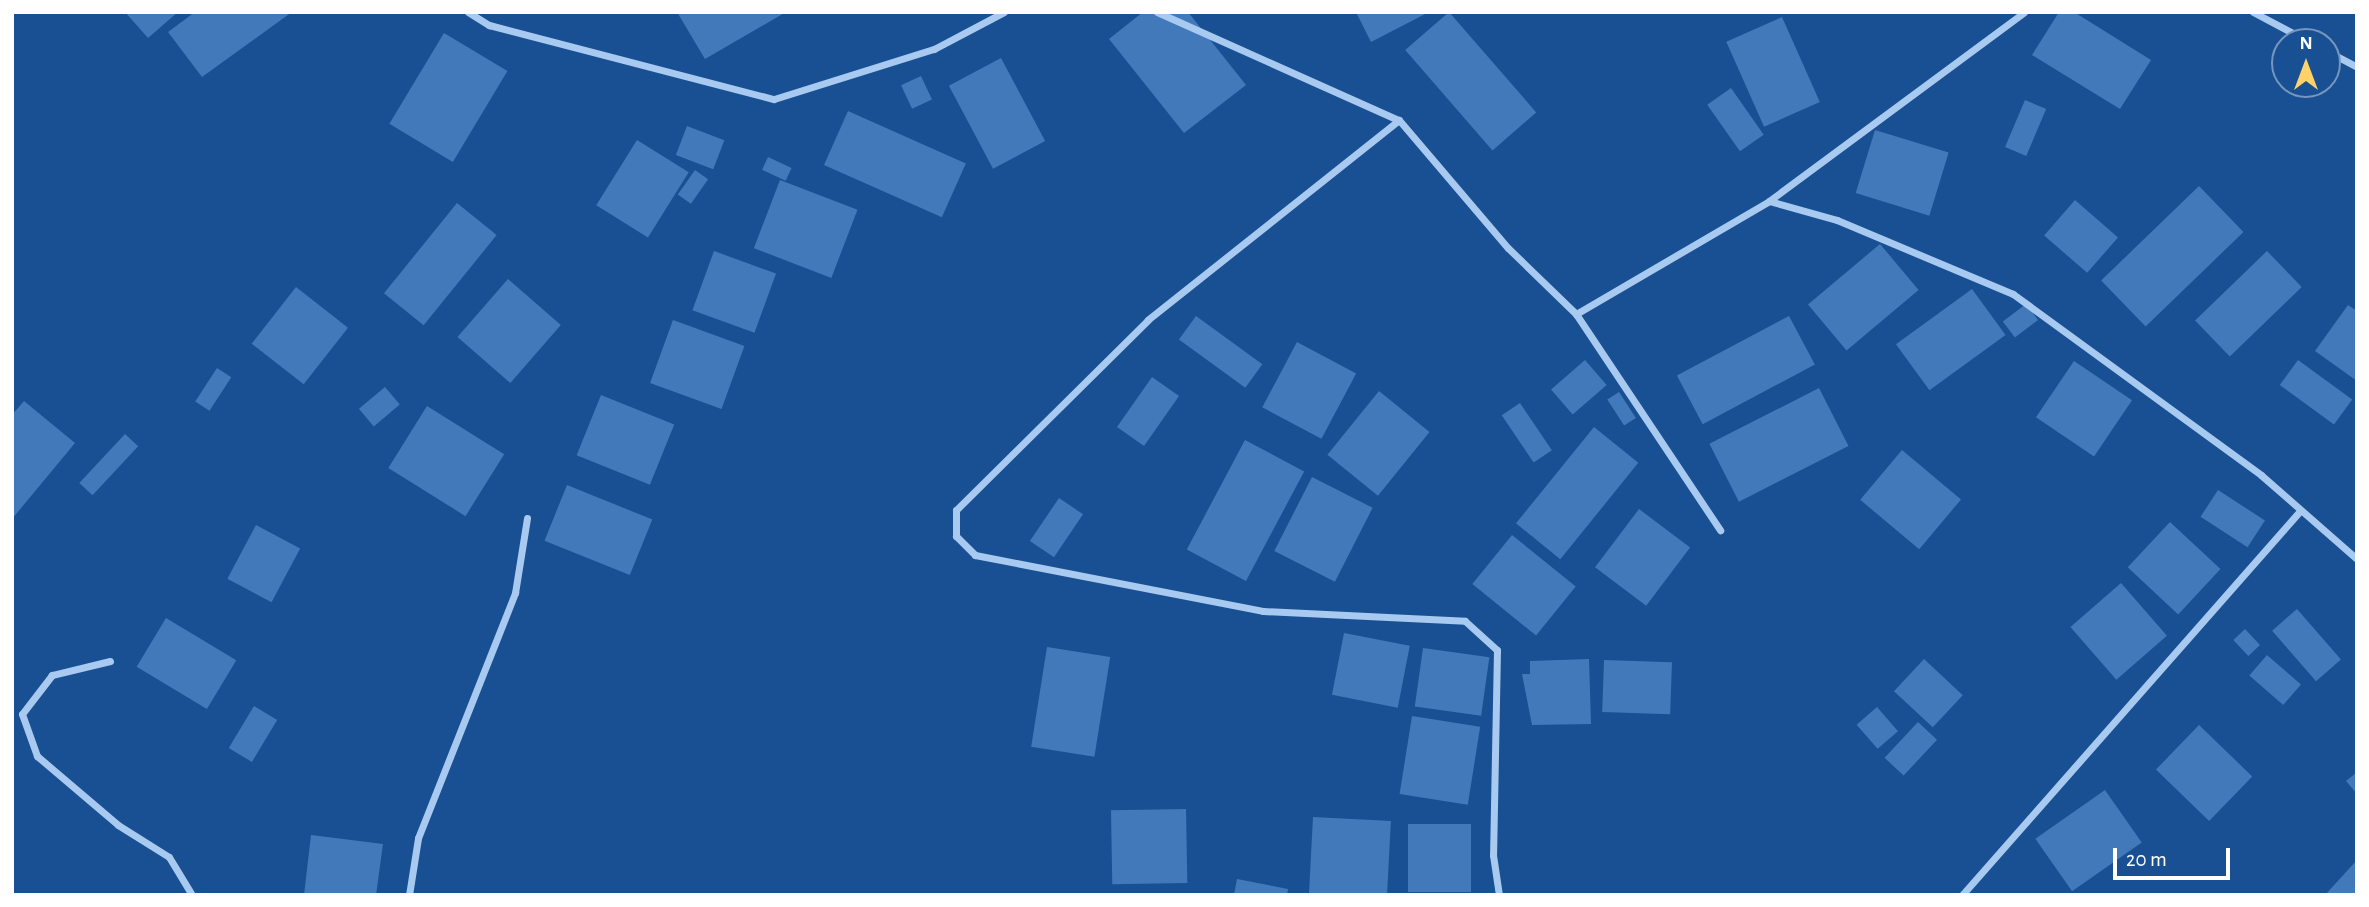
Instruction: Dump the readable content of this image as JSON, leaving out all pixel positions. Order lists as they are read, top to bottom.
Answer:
{
  "scale_bar": "20 m",
  "north": "top"
}
